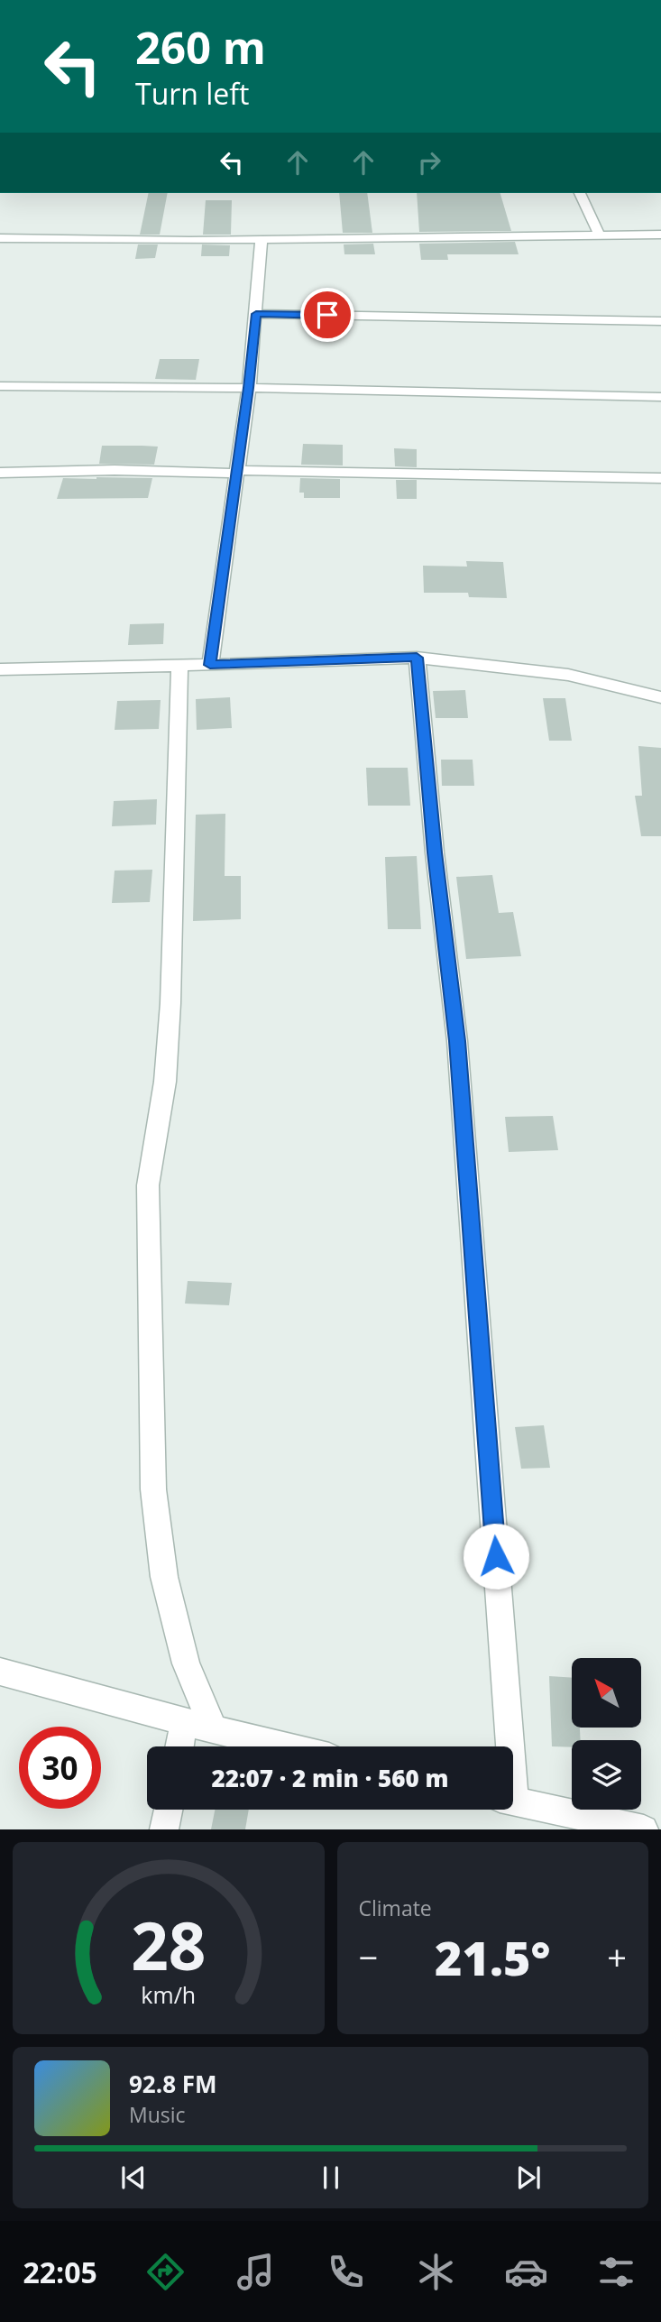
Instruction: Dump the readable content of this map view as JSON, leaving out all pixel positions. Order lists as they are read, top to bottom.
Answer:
{
  "north": "top left",
  "page": {
    "turn": ["260 m", "Turn left"],
    "limit": "30",
    "trip": "22:07 · 2 min · 560 m",
    "tile": "Climate",
    "heat": ["−", "21.5°", "+"],
    "song": ["92.8 FM", "Music"],
    "tabs": "22:05",
    "gauge": ["28", "km/h"]
  }
}
